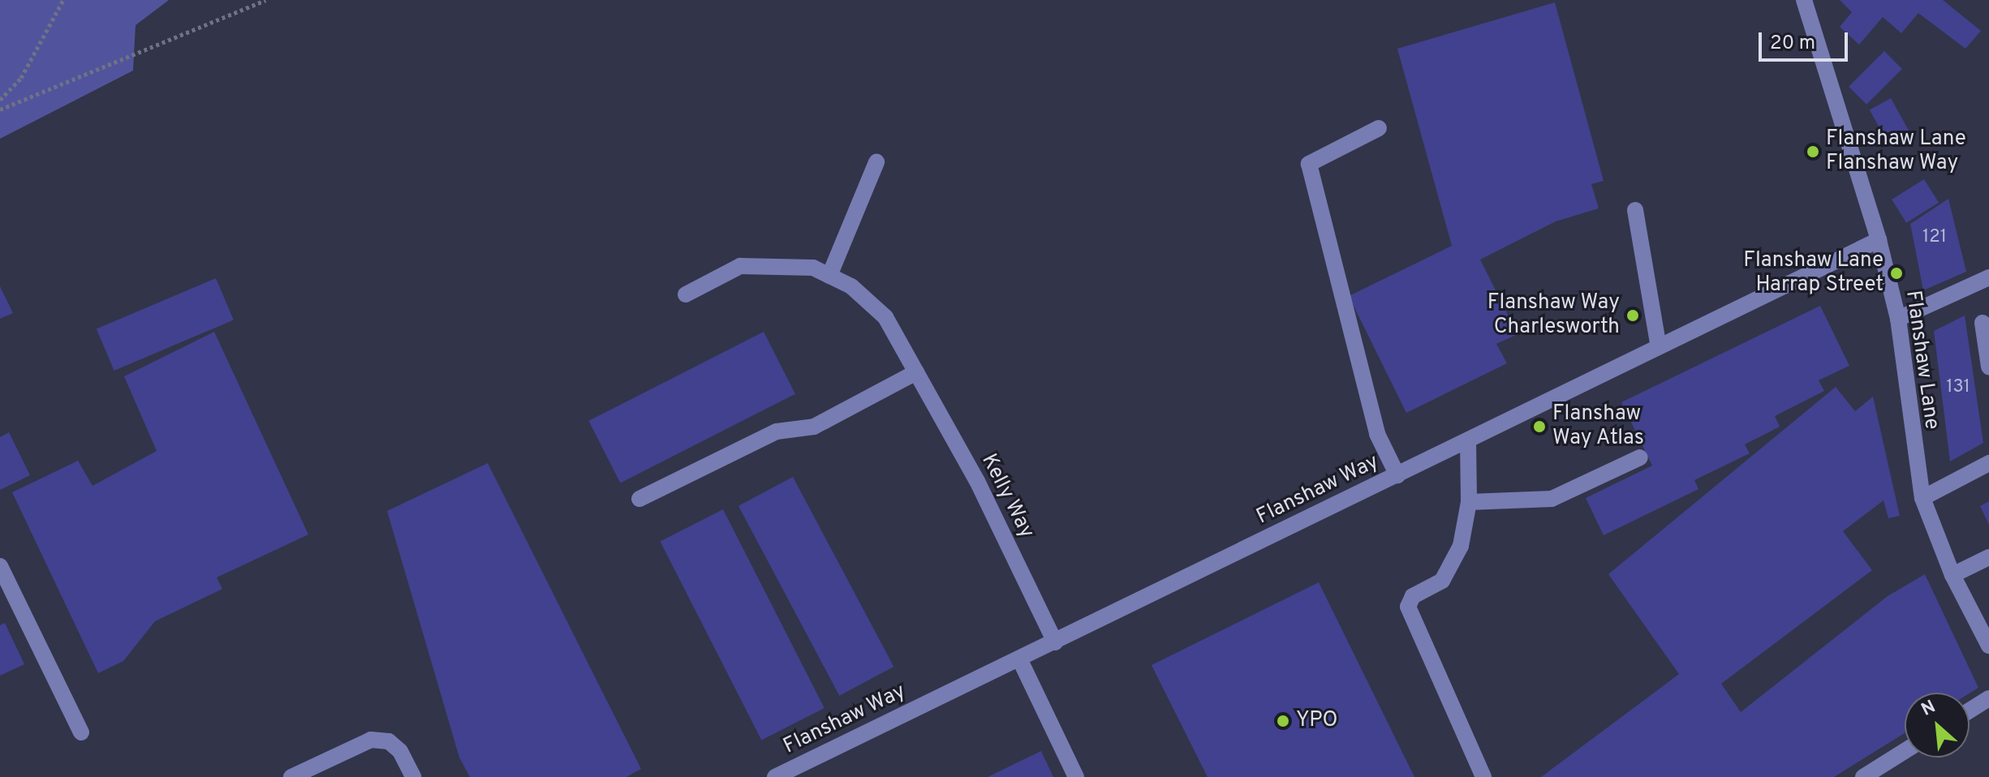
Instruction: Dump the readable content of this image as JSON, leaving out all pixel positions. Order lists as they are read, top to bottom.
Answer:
{
  "streets": {
    "street": ["Flanshaw Lane", "Flanshaw Way", "Kelly Way"]
  },
  "crossings": [
    ["Flanshaw Lane", "Flanshaw Way"],
    ["Flanshaw Way", "Kelly Way"]
  ],
  "places": [
    "Flanshaw Lane Flanshaw Way",
    "Flanshaw Lane Harrap Street",
    "Flanshaw Way Charlesworth",
    "Flanshaw Way Atlas",
    "YPO"
  ],
  "house_numbers": ["121", "131"],
  "scale_bar": "20 m",
  "north": "top left"
}
